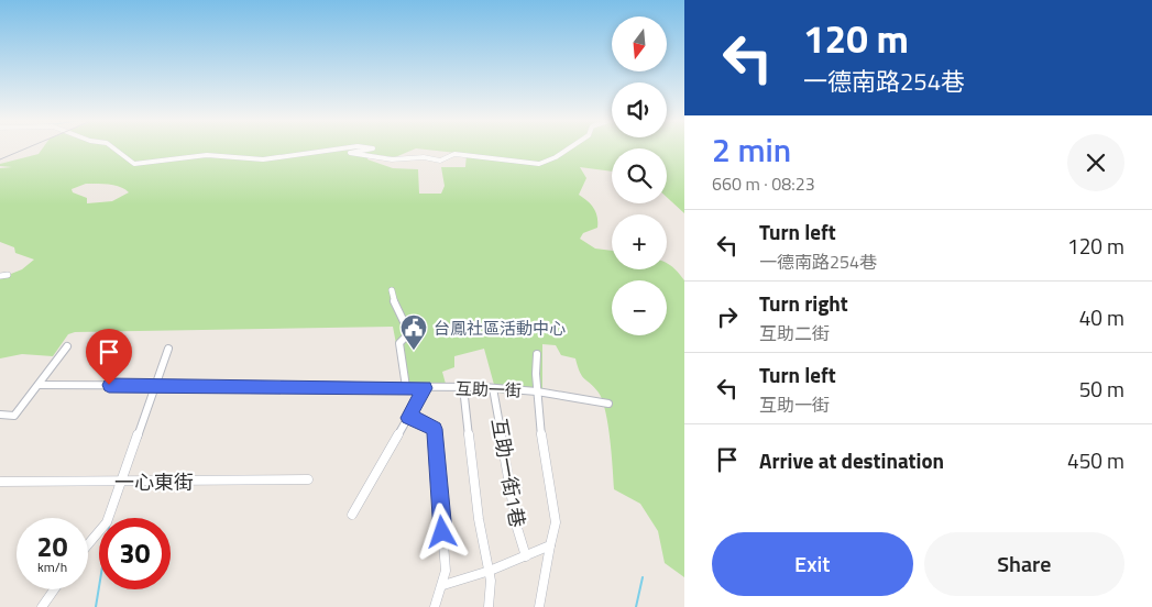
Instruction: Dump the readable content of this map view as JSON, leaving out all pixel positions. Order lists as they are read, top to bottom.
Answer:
{
  "streets": {
    "street": ["互助一街", "互助一街1巷", "一心東街"]
  },
  "crossings": [
    ["互助一街", "互助一街1巷"]
  ],
  "places": {
    "public building": ["台鳳社區活動中心"]
  },
  "north": "bottom",
  "page": {
    "turn": ["120 m", "一德南路254巷"],
    "map_buttons": ["+", "−"],
    "heading": ["2 min", "660 m · 08:23"],
    "list": [
      {
        "name": "Turn left",
        "note": "一德南路254巷",
        "value": "120 m"
      },
      {
        "name": "Turn right",
        "note": "互助二街",
        "value": "40 m"
      },
      {
        "name": "Turn left",
        "note": "互助一街",
        "value": "50 m"
      },
      {
        "name": "Arrive at destination",
        "value": "450 m"
      }
    ],
    "speed": "20 km/h",
    "limit": "30",
    "buttons": ["Exit", "Share"]
  }
}
